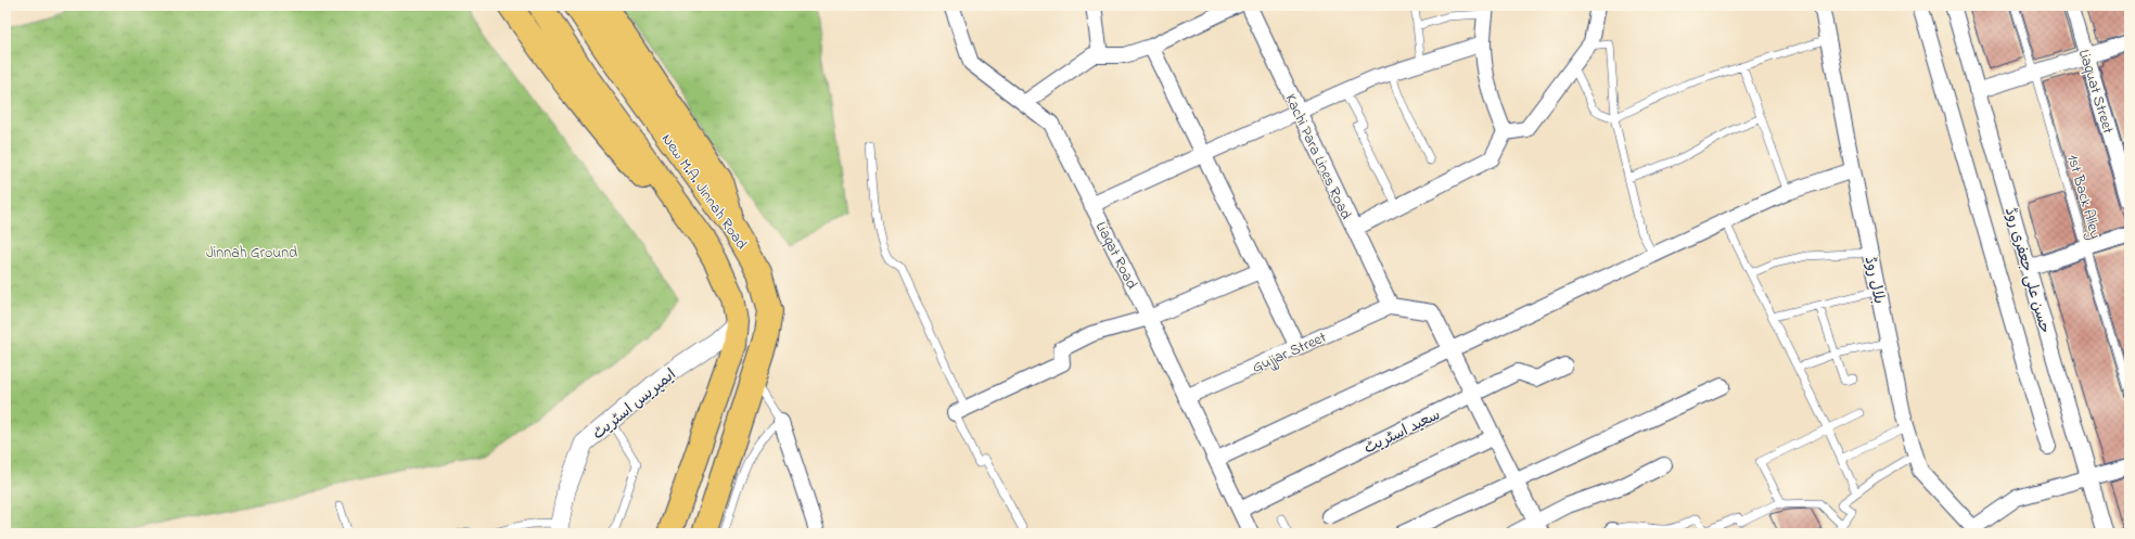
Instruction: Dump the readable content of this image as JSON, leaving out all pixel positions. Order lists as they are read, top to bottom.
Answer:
{
  "streets": {
    "main road": ["New M.A. Jinnah Road"],
    "street": [
      "Liaquat Street",
      "Kachi Para Lines Road",
      "Liaqat Road",
      "حسن علی جعفری روڈ",
      "بلال روڈ",
      "Gujjar Street",
      "ایمپریس اسٹریٹ",
      "سعید اسٹریٹ"
    ],
    "lane": ["1st Back Alley"]
  },
  "crossings": [
    ["Kachi Para Lines Road", "Gujjar Street"],
    ["New M.A. Jinnah Road", "ایمپریس اسٹریٹ"],
    ["Liaqat Road", "Gujjar Street"],
    ["Liaqat Road", "سعید اسٹریٹ"]
  ],
  "parks": ["Jinnah Ground"]
}
